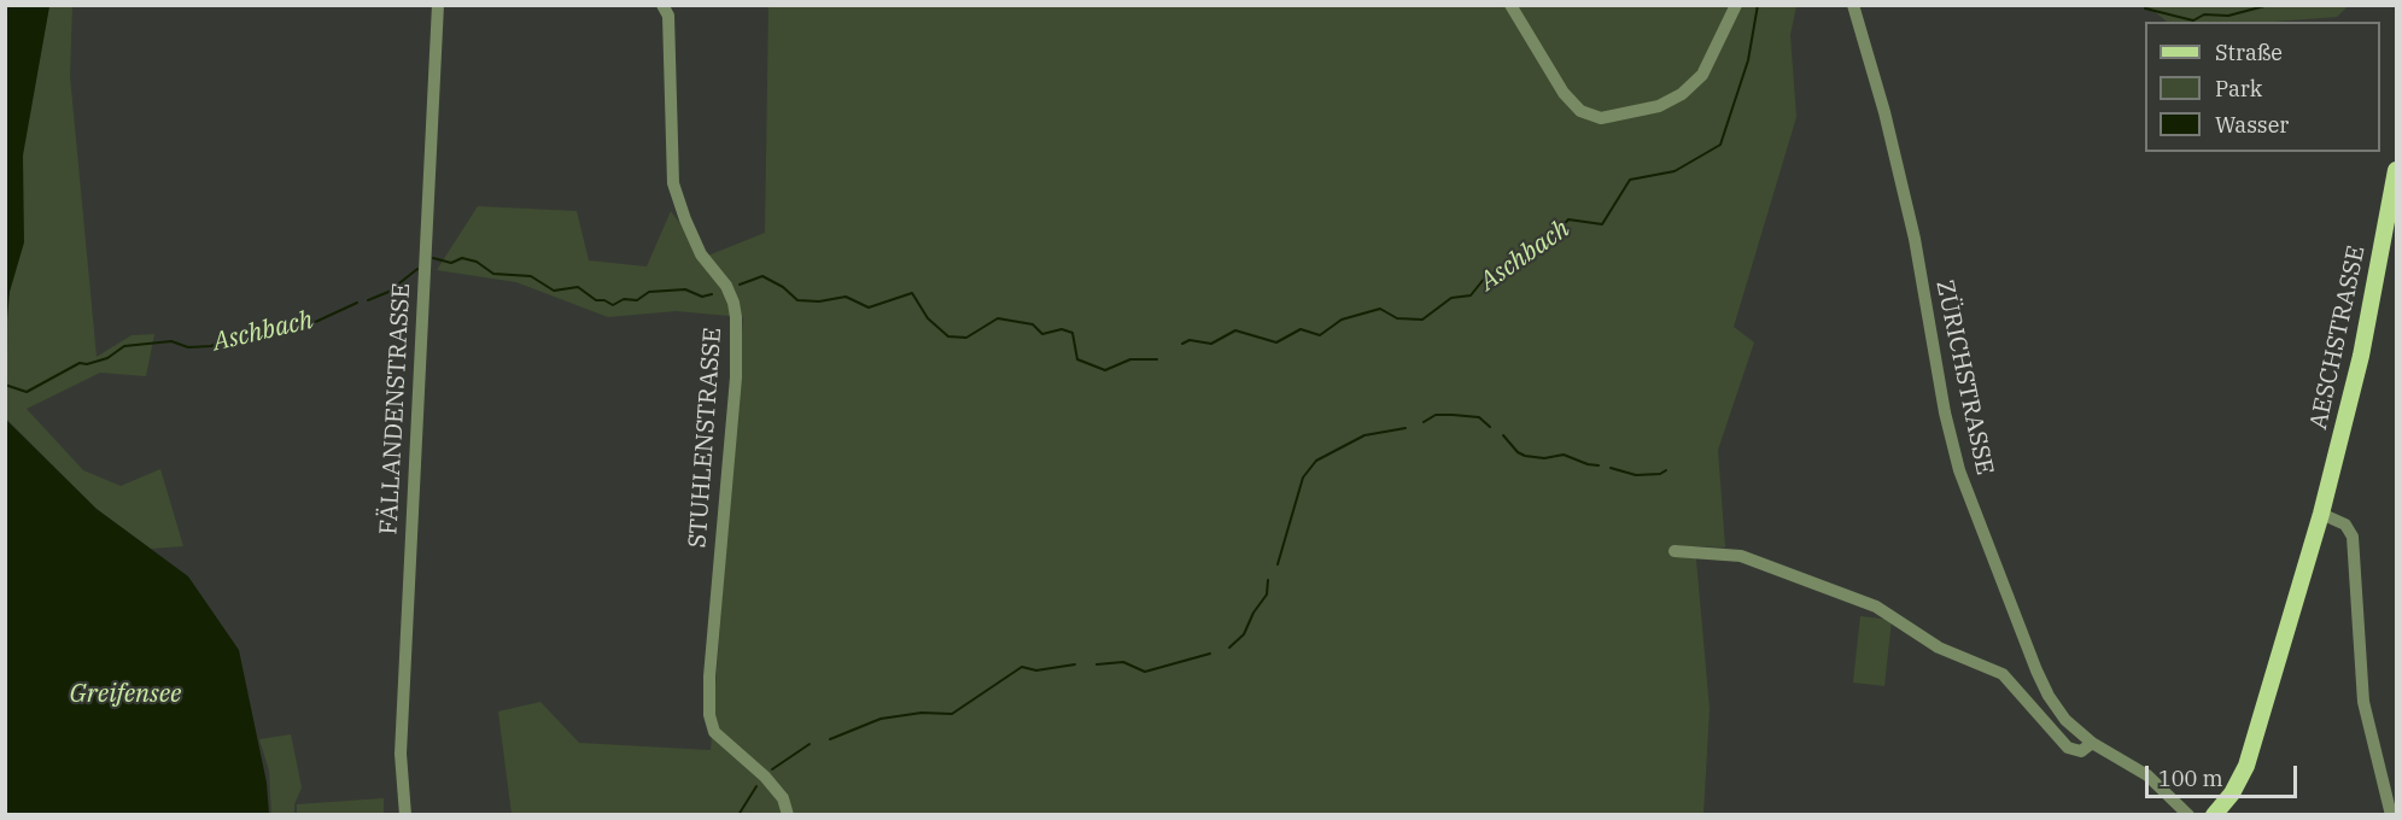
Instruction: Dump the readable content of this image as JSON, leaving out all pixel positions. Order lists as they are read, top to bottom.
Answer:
{
  "streets": {
    "main road": ["AESCHSTRASSE"],
    "street": ["ZÜRICHSTRASSE", "FÄLLANDENSTRASSE", "STUHLENSTRASSE"]
  },
  "water": ["Aschbach", "Greifensee"],
  "legend": ["Straße", "Park", "Wasser"],
  "scale_bar": "100 m"
}
